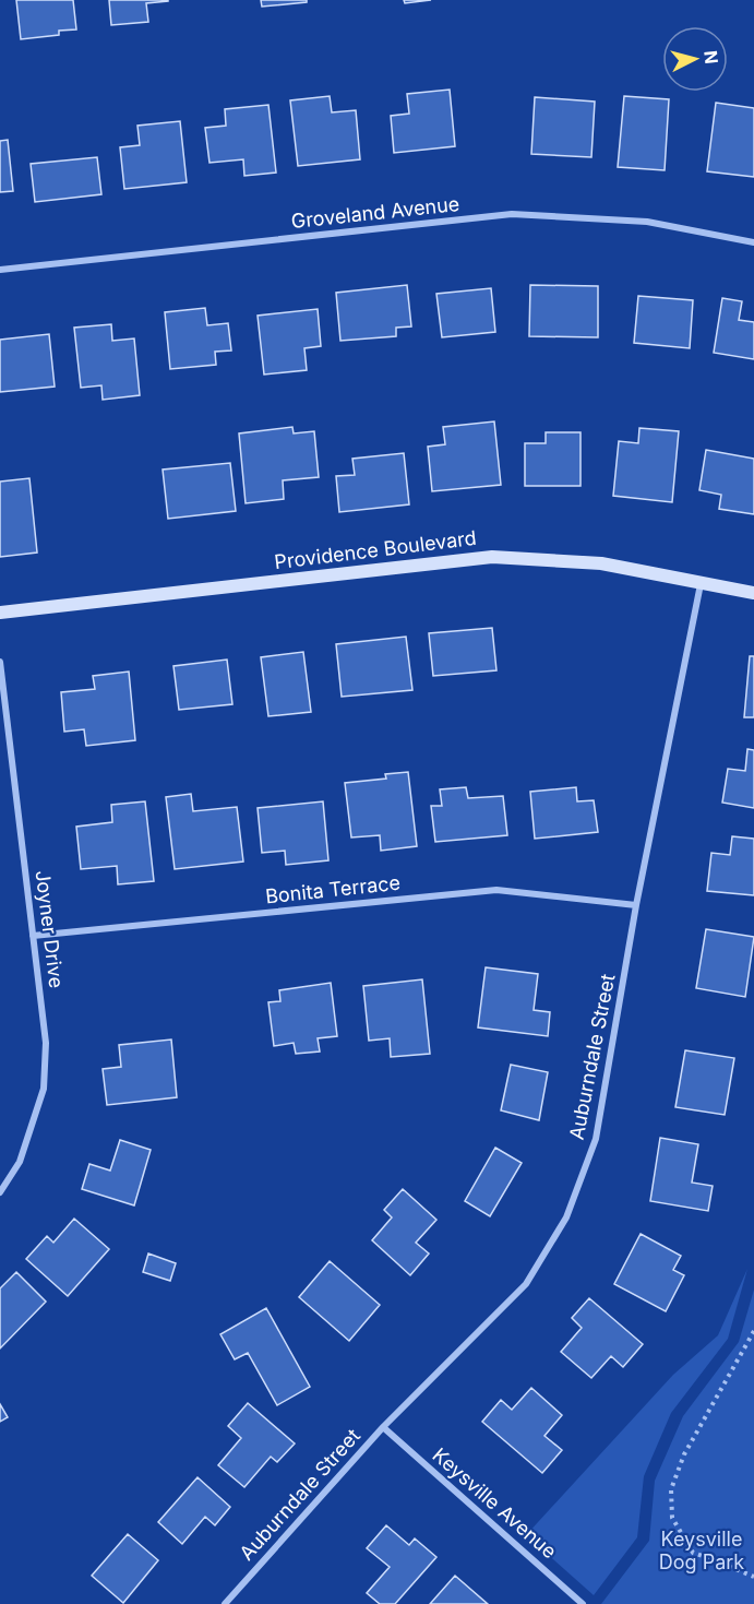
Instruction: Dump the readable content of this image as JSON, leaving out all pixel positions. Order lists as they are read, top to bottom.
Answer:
{
  "streets": {
    "main road": ["Providence Boulevard"],
    "street": [
      "Groveland Avenue",
      "Bonita Terrace",
      "Joyner Drive",
      "Auburndale Street",
      "Keysville Avenue"
    ]
  },
  "crossings": [
    ["Providence Boulevard", "Auburndale Street"],
    ["Bonita Terrace", "Joyner Drive"],
    ["Bonita Terrace", "Auburndale Street"],
    ["Auburndale Street", "Keysville Avenue"]
  ],
  "parks": ["Keysville Dog Park"],
  "north": "right"
}
